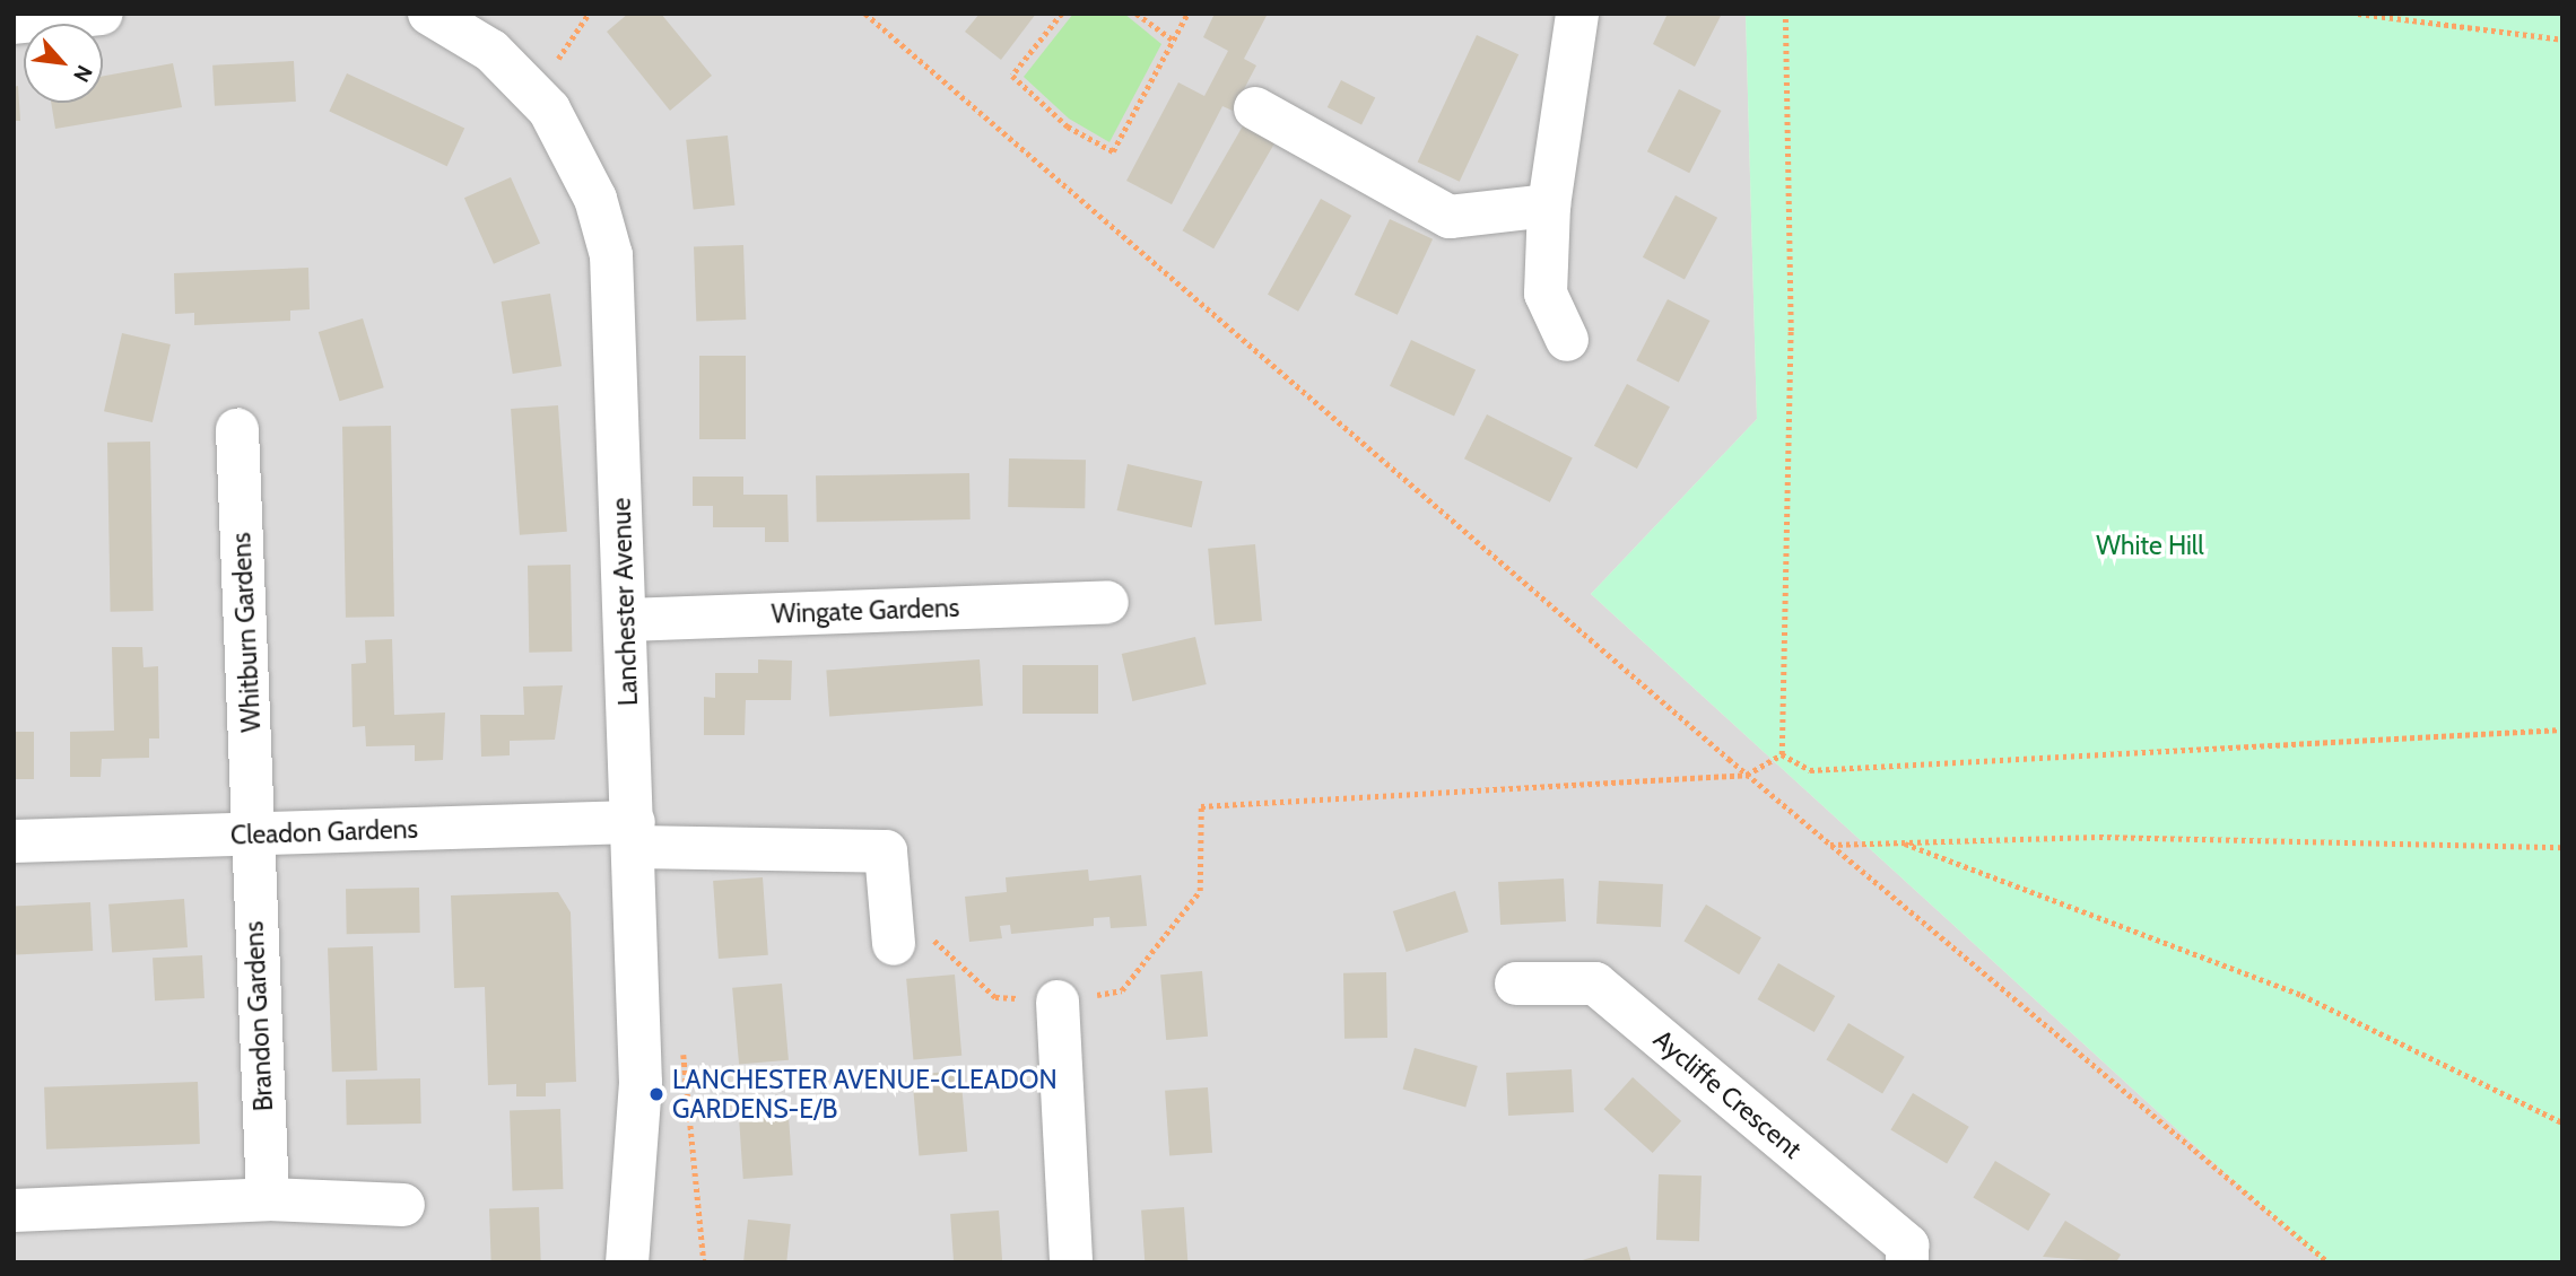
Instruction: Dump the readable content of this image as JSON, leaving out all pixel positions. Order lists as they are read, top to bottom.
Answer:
{
  "streets": {
    "street": [
      "Lanchester Avenue",
      "Wingate Gardens",
      "Whitburn Gardens",
      "Cleadon Gardens",
      "Brandon Gardens",
      "Aycliffe Crescent"
    ]
  },
  "crossings": [
    ["Lanchester Avenue", "Wingate Gardens"],
    ["Lanchester Avenue", "Cleadon Gardens"],
    ["Whitburn Gardens", "Cleadon Gardens"],
    ["Whitburn Gardens", "Brandon Gardens"],
    ["Cleadon Gardens", "Brandon Gardens"]
  ],
  "parks": ["White Hill"],
  "places": ["LANCHESTER AVENUE-CLEADON GARDENS-E/B"],
  "north": "bottom right"
}
